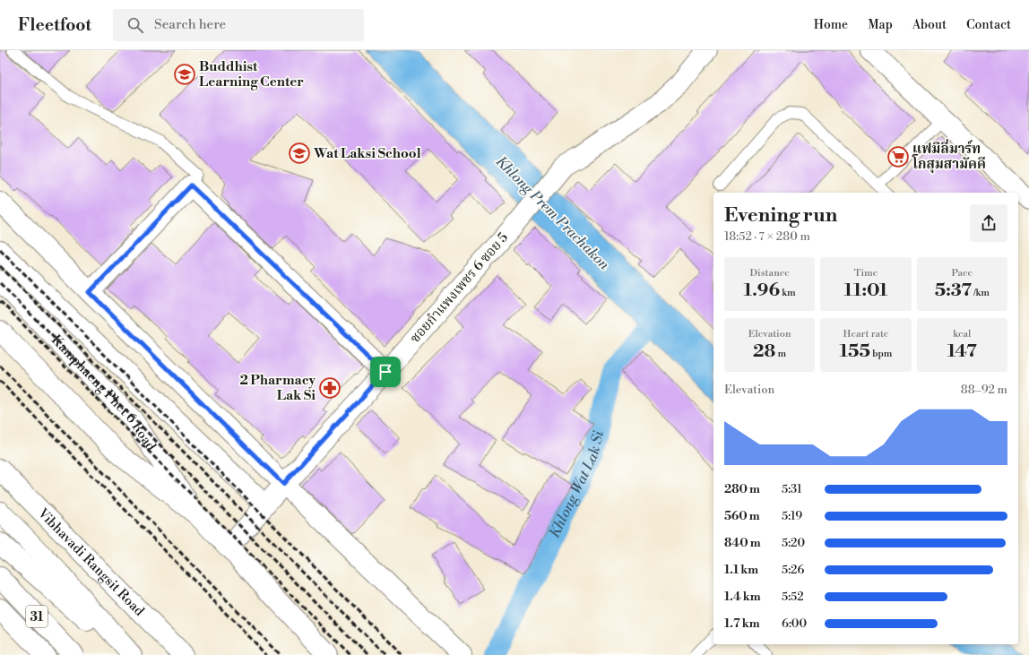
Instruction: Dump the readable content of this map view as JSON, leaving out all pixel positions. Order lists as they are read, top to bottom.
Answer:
{
  "streets": {
    "main road": [
      "ซอยกำแพงเพชร 6 ซอย 5",
      "Kamphaeng Phet 6 Road",
      "Vibhavadi Rangsit Road",
      "31"
    ]
  },
  "crossings": [
    ["ซอยกำแพงเพชร 6 ซอย 5", "Kamphaeng Phet 6 Road"]
  ],
  "water": ["Khlong Prem Prachakon", "Khlong Wat Lak Si"],
  "places": {
    "school or university": ["Buddhist Learning Center", "Wat Laksi School"],
    "supermarket": ["แฟมิลี่มาร์ท โกสุมสามัคคี"],
    "pharmacy": ["2 Pharmacy Lak Si"]
  },
  "page": {
    "header": "Fleetfoot",
    "search": "Search here",
    "nav": [
      "Home",
      "Map",
      "About",
      "Contact"
    ],
    "heading": ["Evening run", "18:52 · 7 × 280 m"],
    "stats": [
      ["Distance", "1.96 km"],
      ["Time", "11:01"],
      ["Pace", "5:37 /km"],
      ["Elevation", "28 m"],
      ["Heart rate", "155 bpm"],
      ["kcal", "147"]
    ],
    "chart": ["Elevation", "88–92 m"],
    "list": [
      {
        "name": "280 m",
        "note": "5:31"
      },
      {
        "name": "560 m",
        "note": "5:19"
      },
      {
        "name": "840 m",
        "note": "5:20"
      },
      {
        "name": "1.1 km",
        "note": "5:26"
      },
      {
        "name": "1.4 km",
        "note": "5:52"
      },
      {
        "name": "1.7 km",
        "note": "6:00"
      }
    ]
  }
}
